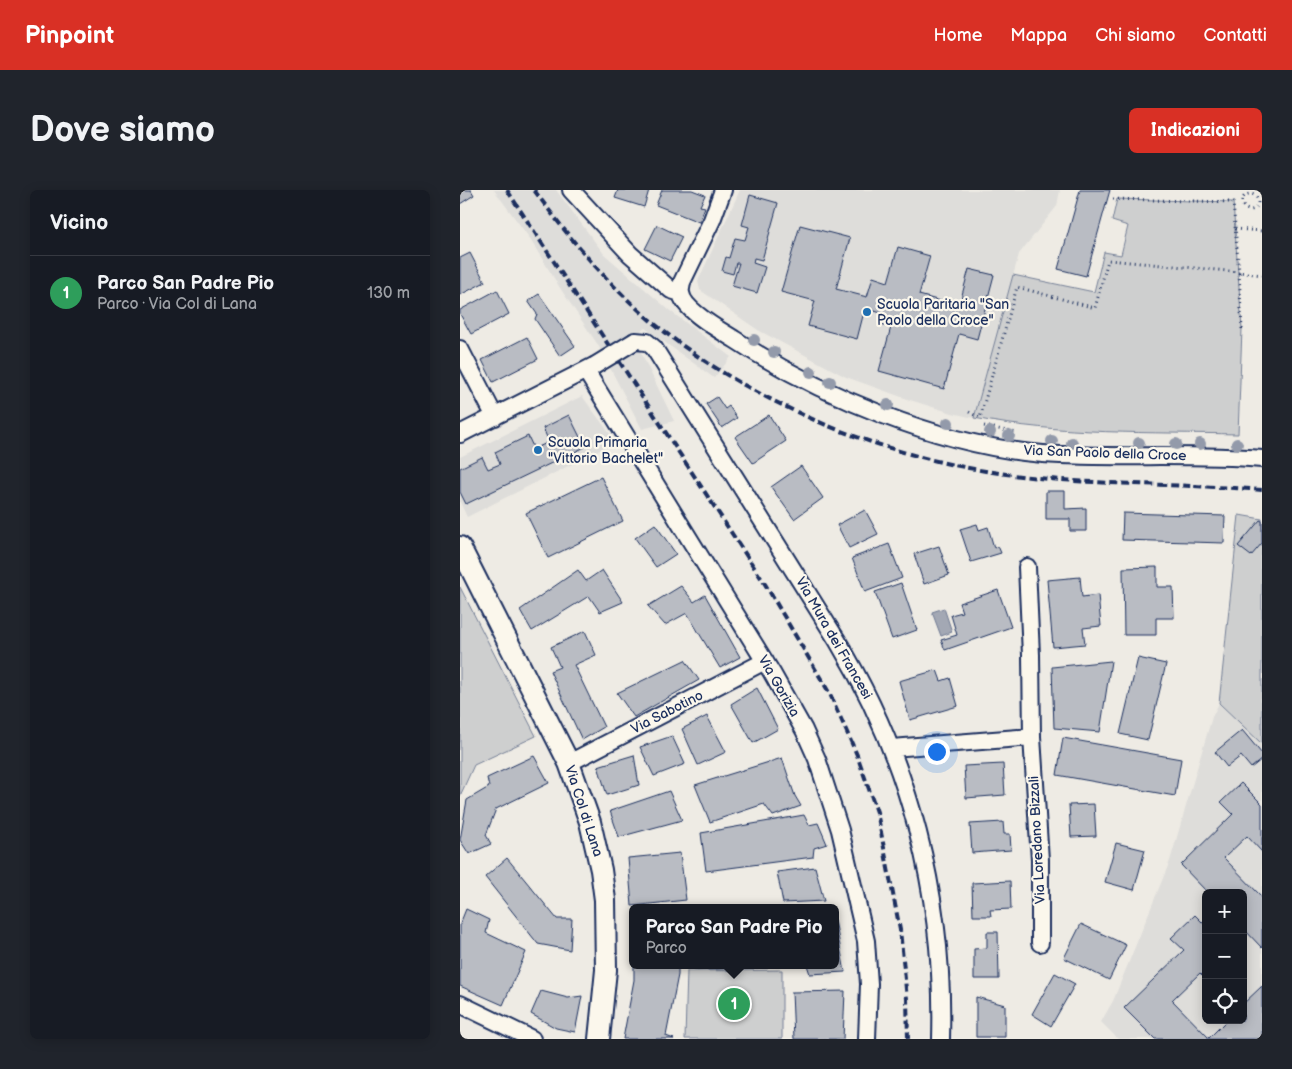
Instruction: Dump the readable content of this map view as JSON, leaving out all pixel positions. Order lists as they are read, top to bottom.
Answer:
{
  "streets": {
    "street": [
      "Via San Paolo della Croce",
      "Via Mura dei Francesi",
      "Via Gorizia",
      "Via Sabotino",
      "Via Col di Lana",
      "Via Loredano Bizzali"
    ]
  },
  "crossings": [
    ["Via Mura dei Francesi", "Via Gorizia"],
    ["Via Gorizia", "Via Sabotino"],
    ["Via Sabotino", "Via Col di Lana"]
  ],
  "places": ["Scuola Paritaria \"San Paolo della Croce\"", "Scuola Primaria \"Vittorio Bachelet\""],
  "page": {
    "header": "Pinpoint",
    "nav": [
      "Home",
      "Mappa",
      "Chi siamo",
      "Contatti"
    ],
    "buttons": "Indicazioni",
    "title": "Dove siamo",
    "heading": "Vicino",
    "list": [
      {
        "mark": "1",
        "name": "Parco San Padre Pio",
        "note": "Parco · Via Col di Lana",
        "value": "130 m"
      }
    ],
    "map_buttons": ["+", "−"],
    "popup": ["Parco San Padre Pio", "Parco"],
    "pins": "1"
  }
}
